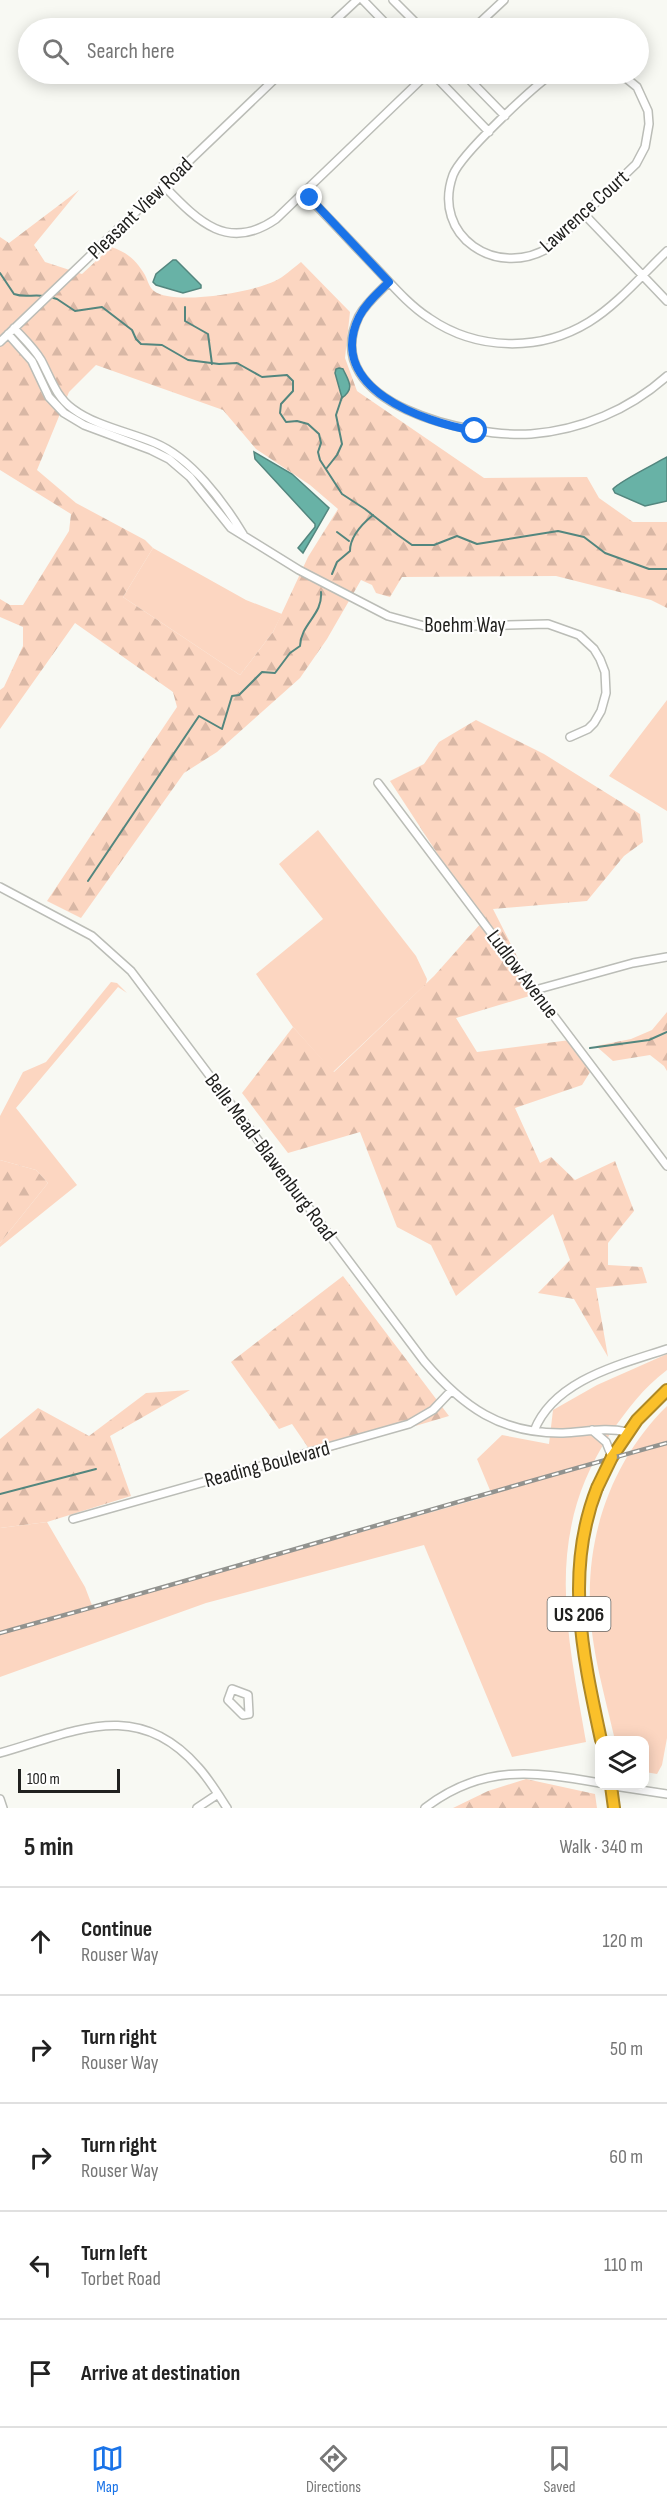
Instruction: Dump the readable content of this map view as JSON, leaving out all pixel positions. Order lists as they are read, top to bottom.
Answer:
{
  "streets": {
    "highway": ["US 206"],
    "street": [
      "Pleasant View Road",
      "Lawrence Court",
      "Boehm Way",
      "Ludlow Avenue",
      "Belle Mead-Blawenburg Road",
      "Reading Boulevard"
    ]
  },
  "crossings": [
    ["Pleasant View Road", "Boehm Way"],
    ["Belle Mead-Blawenburg Road", "Reading Boulevard"],
    ["Belle Mead-Blawenburg Road", "US 206"]
  ],
  "scale_bar": "100 m",
  "page": {
    "search": "Search here",
    "scale": "100 m",
    "heading": ["5 min", "Walk · 340 m"],
    "list": [
      ["Continue", "Rouser Way", "120 m"],
      ["Turn right", "Rouser Way", "50 m"],
      ["Turn right", "Rouser Way", "60 m"],
      ["Turn left", "Torbet Road", "110 m"],
      "Arrive at destination"
    ],
    "nav": ["Map", "Directions", "Saved"]
  }
}
